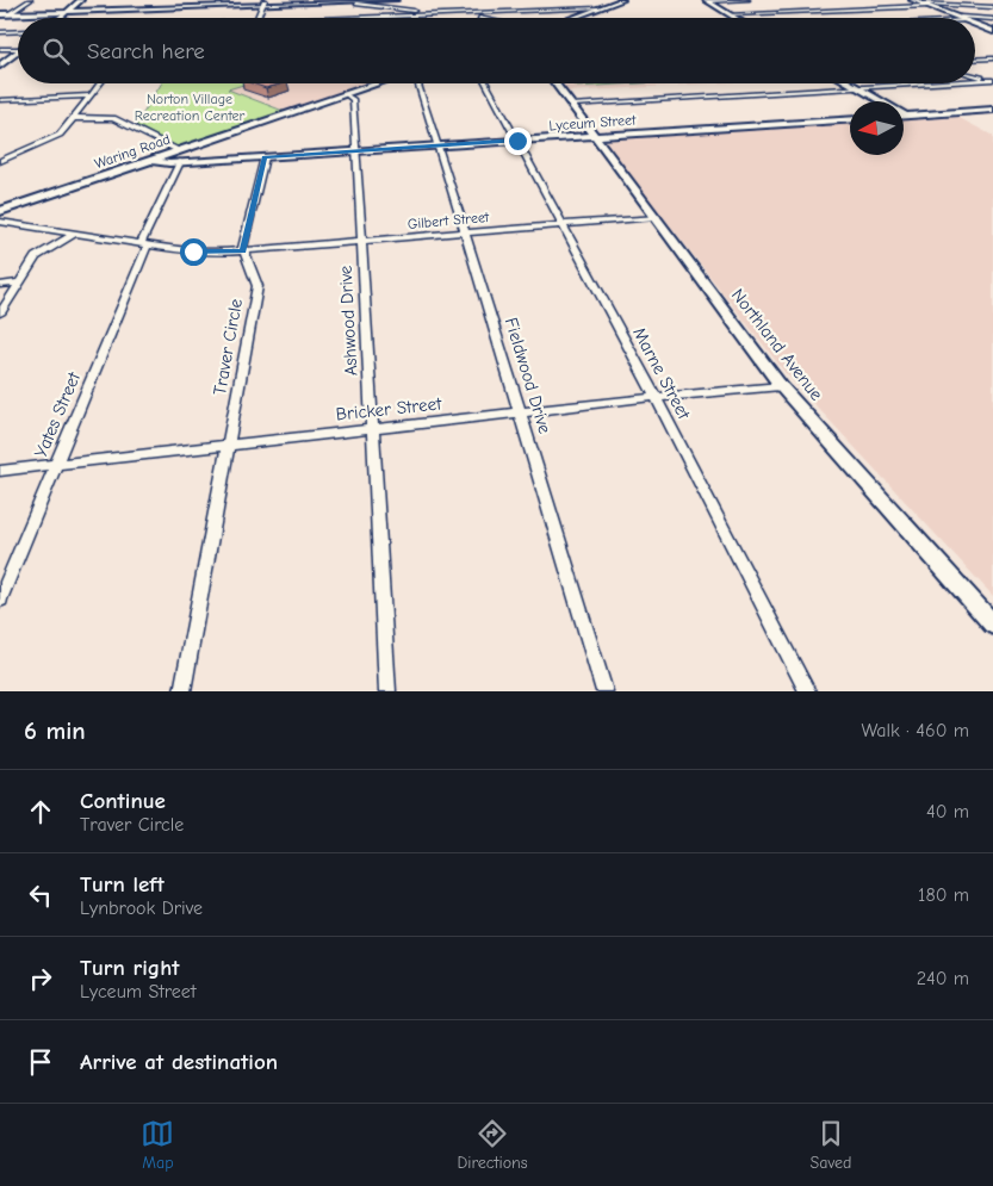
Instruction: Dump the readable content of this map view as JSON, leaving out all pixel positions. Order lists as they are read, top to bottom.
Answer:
{
  "streets": {
    "street": [
      "Lyceum Street",
      "Waring Road",
      "Gilbert Street",
      "Ashwood Drive",
      "Northland Avenue",
      "Traver Circle",
      "Marne Street",
      "Fieldwood Drive",
      "Bricker Street",
      "Yates Street"
    ]
  },
  "crossings": [
    ["Lyceum Street", "Waring Road"],
    ["Lyceum Street", "Ashwood Drive"],
    ["Lyceum Street", "Northland Avenue"],
    ["Lyceum Street", "Marne Street"],
    ["Lyceum Street", "Fieldwood Drive"],
    ["Lyceum Street", "Yates Street"],
    ["Waring Road", "Ashwood Drive"],
    ["Gilbert Street", "Ashwood Drive"],
    ["Gilbert Street", "Northland Avenue"],
    ["Gilbert Street", "Traver Circle"],
    ["Gilbert Street", "Marne Street"],
    ["Gilbert Street", "Fieldwood Drive"],
    ["Ashwood Drive", "Bricker Street"],
    ["Northland Avenue", "Bricker Street"],
    ["Traver Circle", "Bricker Street"],
    ["Marne Street", "Bricker Street"],
    ["Fieldwood Drive", "Bricker Street"],
    ["Bricker Street", "Yates Street"]
  ],
  "parks": ["Norton Village Recreation Center"],
  "north": "left",
  "page": {
    "search": "Search here",
    "heading": ["6 min", "Walk · 460 m"],
    "list": [
      ["Continue", "Traver Circle", "40 m"],
      ["Turn left", "Lynbrook Drive", "180 m"],
      ["Turn right", "Lyceum Street", "240 m"],
      "Arrive at destination"
    ],
    "nav": ["Map", "Directions", "Saved"]
  }
}
